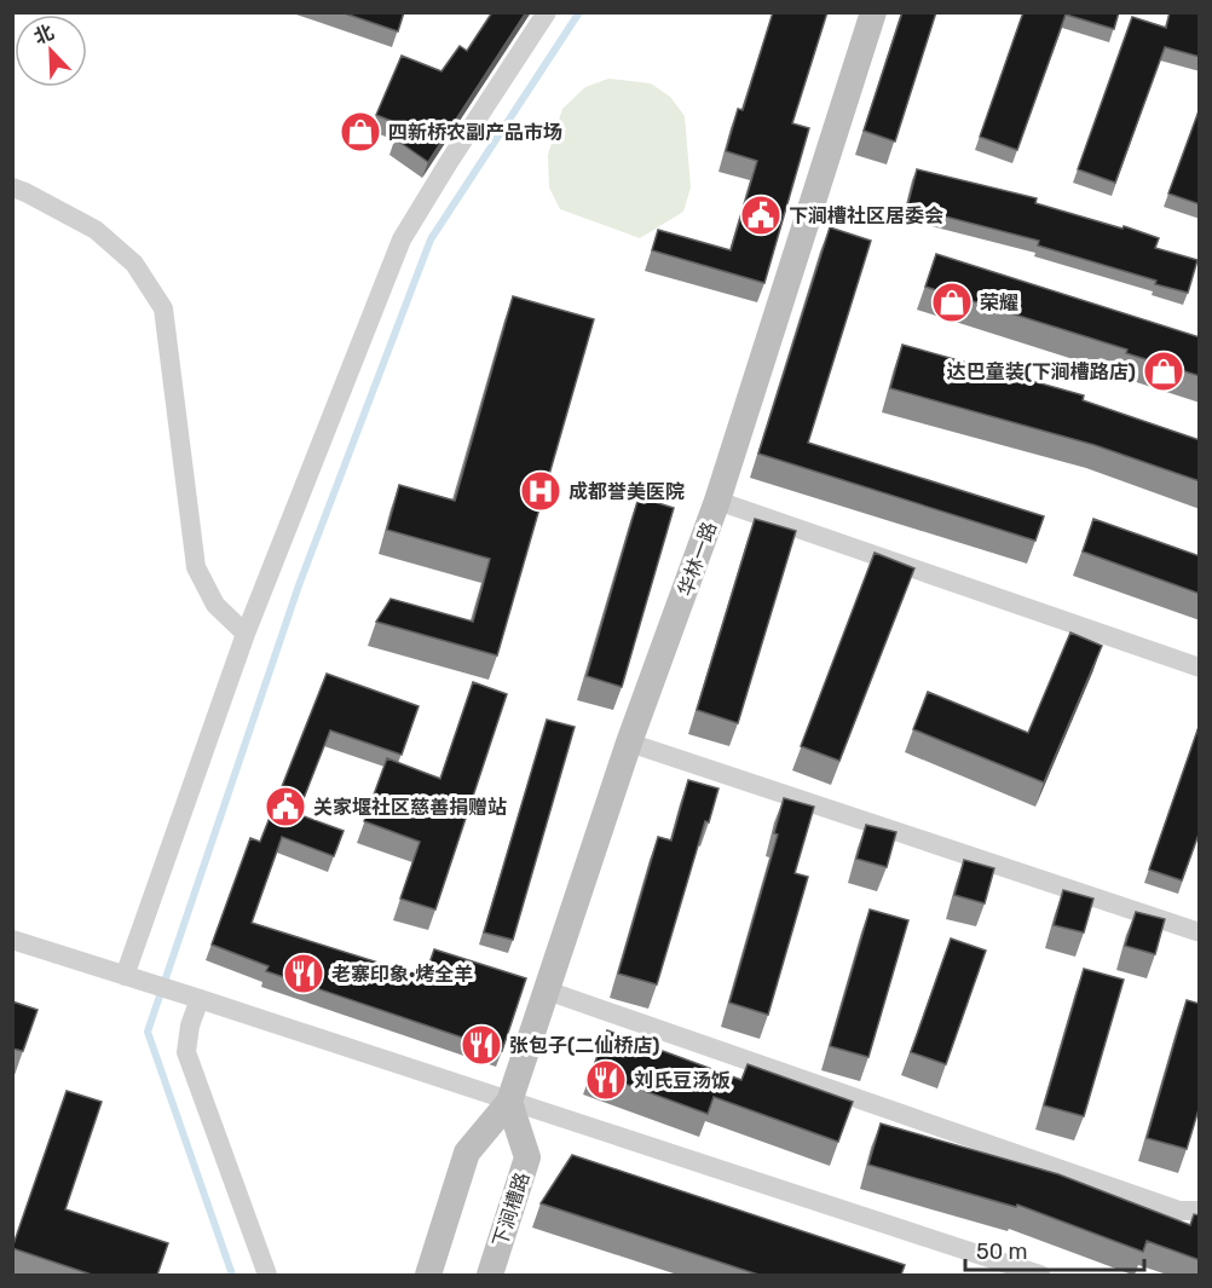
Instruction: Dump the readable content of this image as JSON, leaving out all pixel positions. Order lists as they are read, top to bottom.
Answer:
{
  "streets": {
    "street": ["华林一路", "下涧槽路"]
  },
  "crossings": [
    ["华林一路", "下涧槽路"]
  ],
  "places": {
    "shop": ["四新桥农副产品市场", "荣耀", "达巴童装(下涧槽路店)"],
    "public building": ["下涧槽社区居委会", "关家堰社区慈善捐赠站"],
    "hospital": ["成都誉美医院"],
    "restaurant": ["老寨印象·烤全羊", "张包子(二仙桥店)", "刘氏豆汤饭"]
  },
  "scale_bar": "50 m",
  "north": "top left"
}
